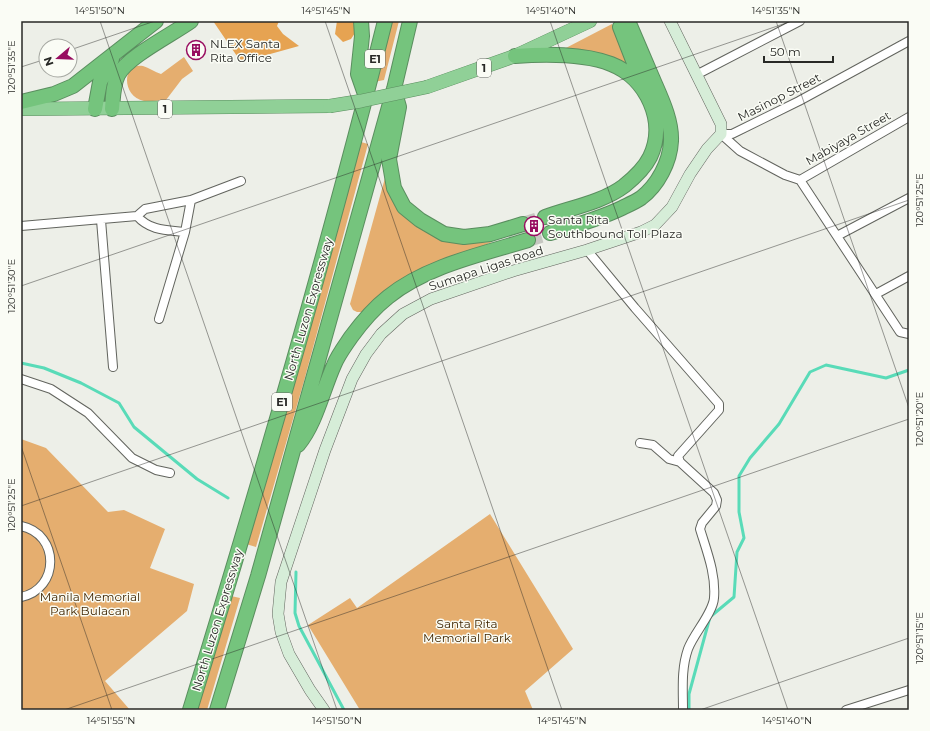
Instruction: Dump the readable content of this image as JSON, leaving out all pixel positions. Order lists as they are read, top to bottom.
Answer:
{
  "streets": {
    "highway": ["E1", "1", "North Luzon Expressway"],
    "main road": ["Sumapa Ligas Road"],
    "street": ["Masinop Street", "Mabiyaya Street"]
  },
  "crossings": [
    ["Masinop Street", "Sumapa Ligas Road"]
  ],
  "parks": ["Manila Memorial Park Bulacan", "Santa Rita Memorial Park"],
  "places": {
    "building": ["NLEX Santa Rita Office", "Santa Rita Southbound Toll Plaza"]
  },
  "scale_bar": "50 m",
  "north": "left",
  "coordinates": [
    "14°51'50\"N",
    "14°51'45\"N",
    "14°51'40\"N",
    "14°51'35\"N",
    "120°51'35\"E",
    "120°51'25\"E",
    "120°51'30\"E",
    "120°51'20\"E",
    "120°51'15\"E",
    "14°51'55\"N"
  ]
}
